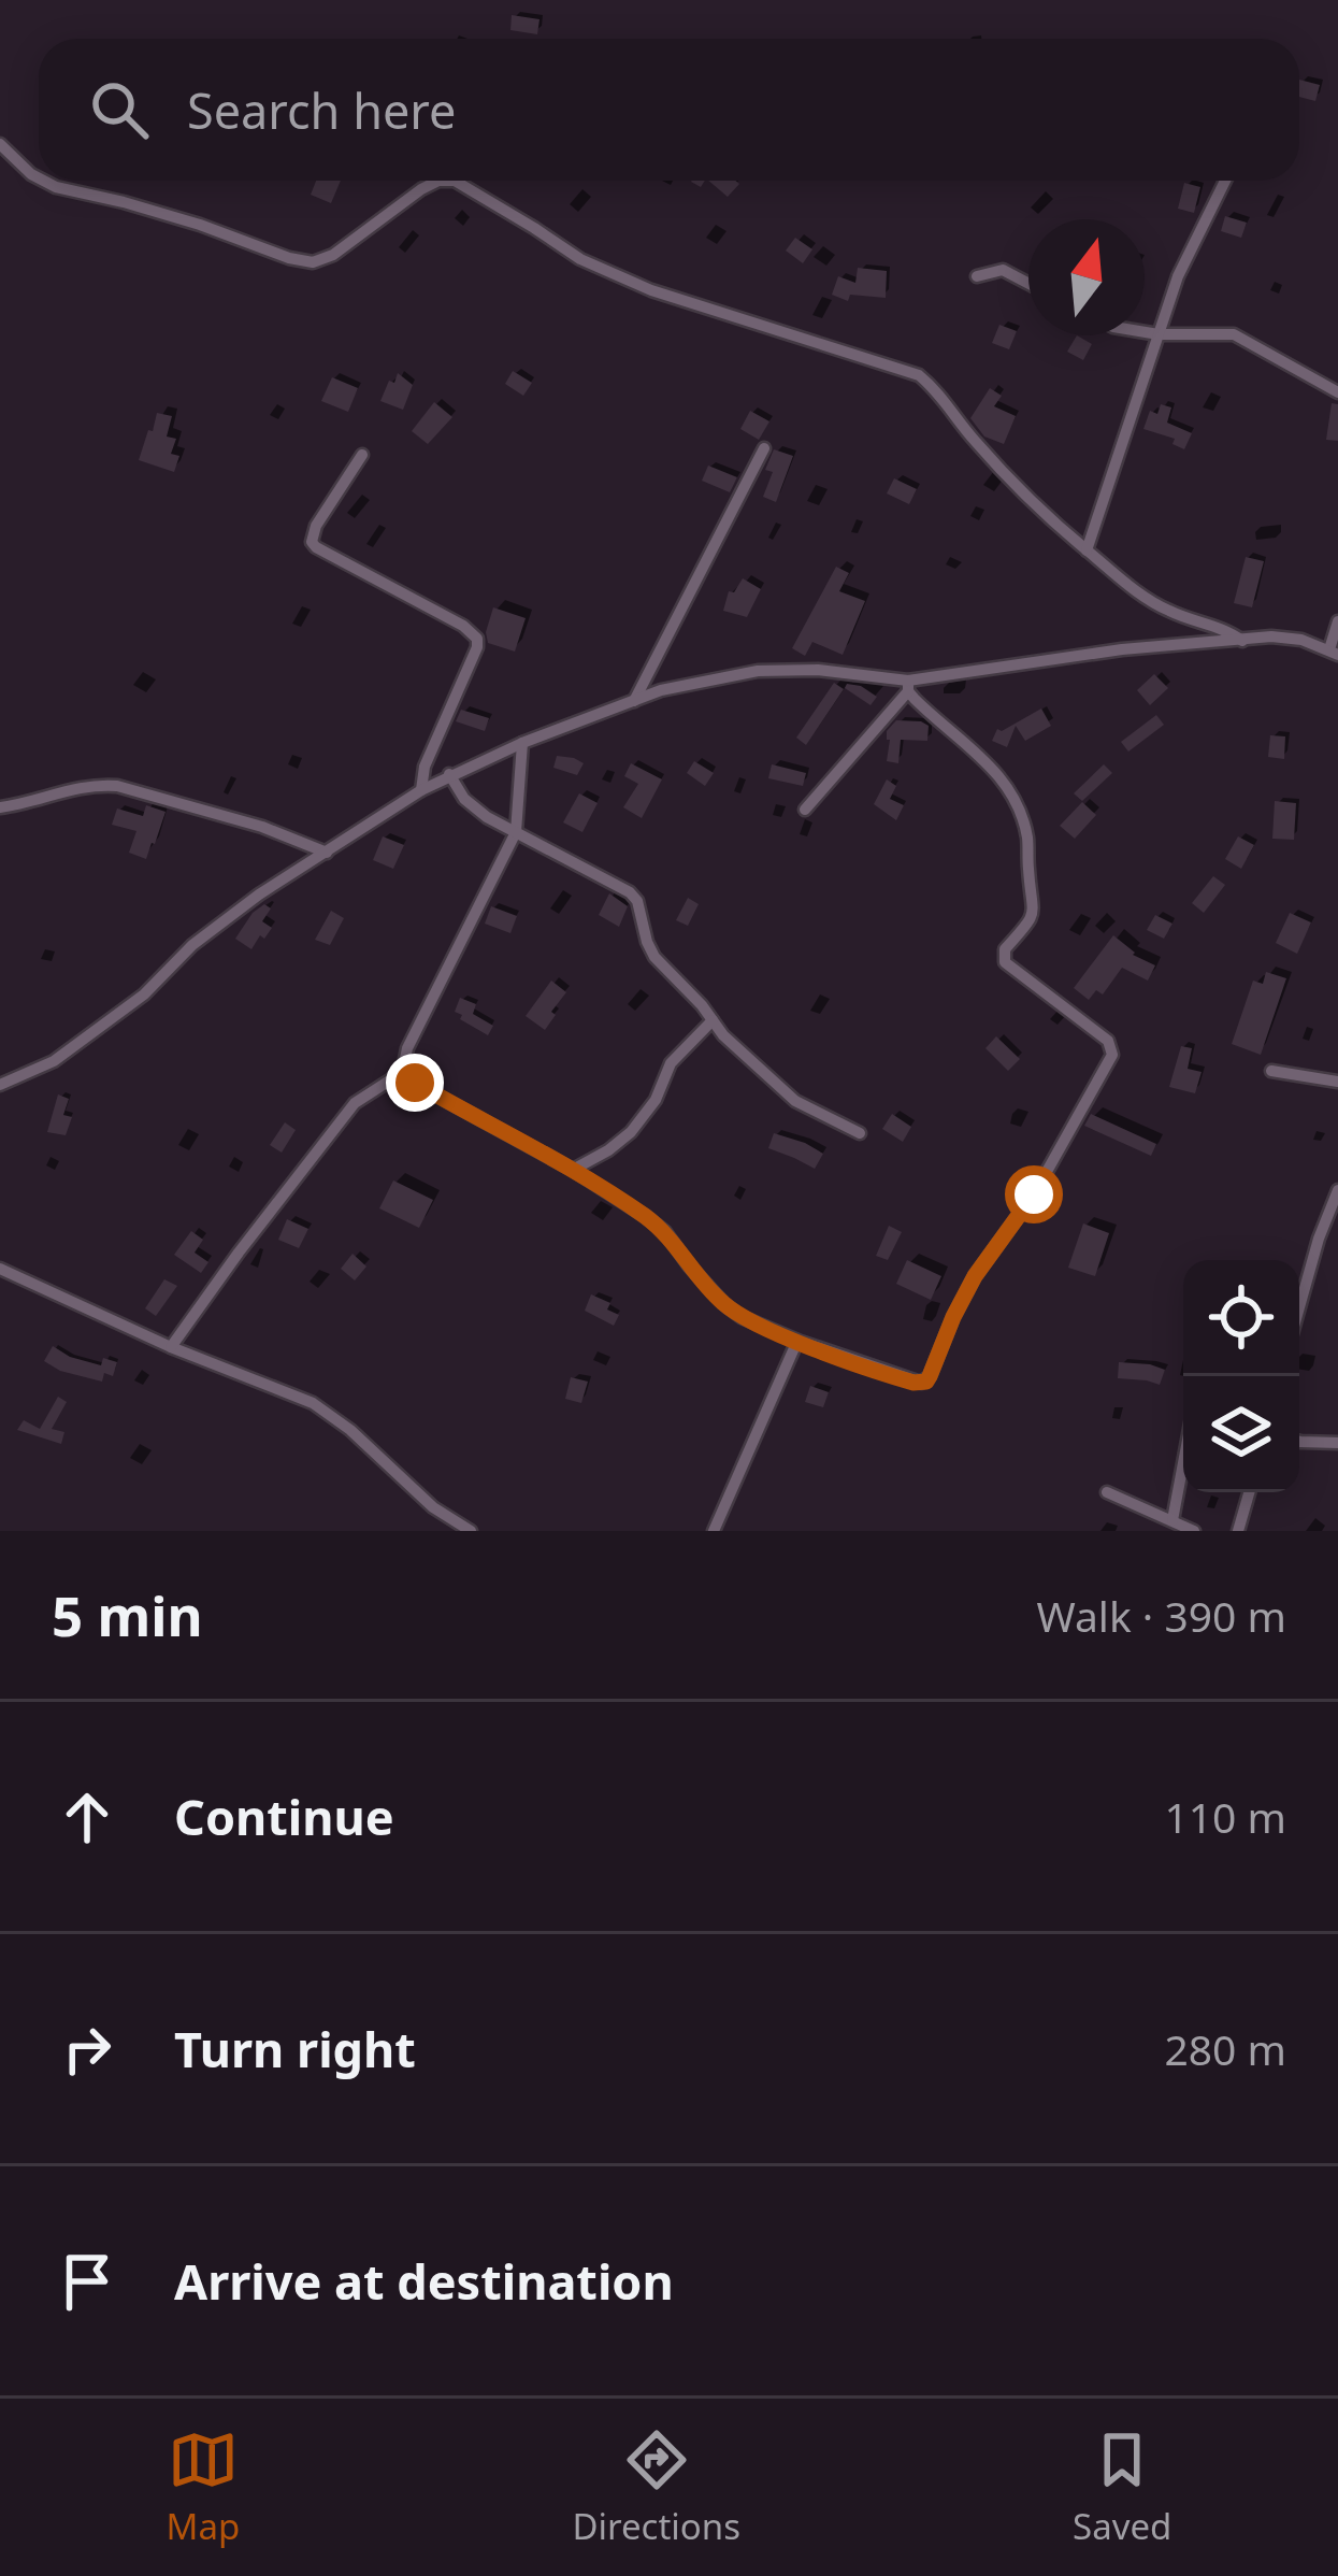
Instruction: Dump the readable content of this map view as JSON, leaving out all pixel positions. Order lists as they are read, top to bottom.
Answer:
{
  "north": "top",
  "page": {
    "search": "Search here",
    "heading": ["5 min", "Walk · 390 m"],
    "list": [
      ["Continue", "110 m"],
      ["Turn right", "280 m"],
      "Arrive at destination"
    ],
    "nav": ["Map", "Directions", "Saved"]
  }
}
